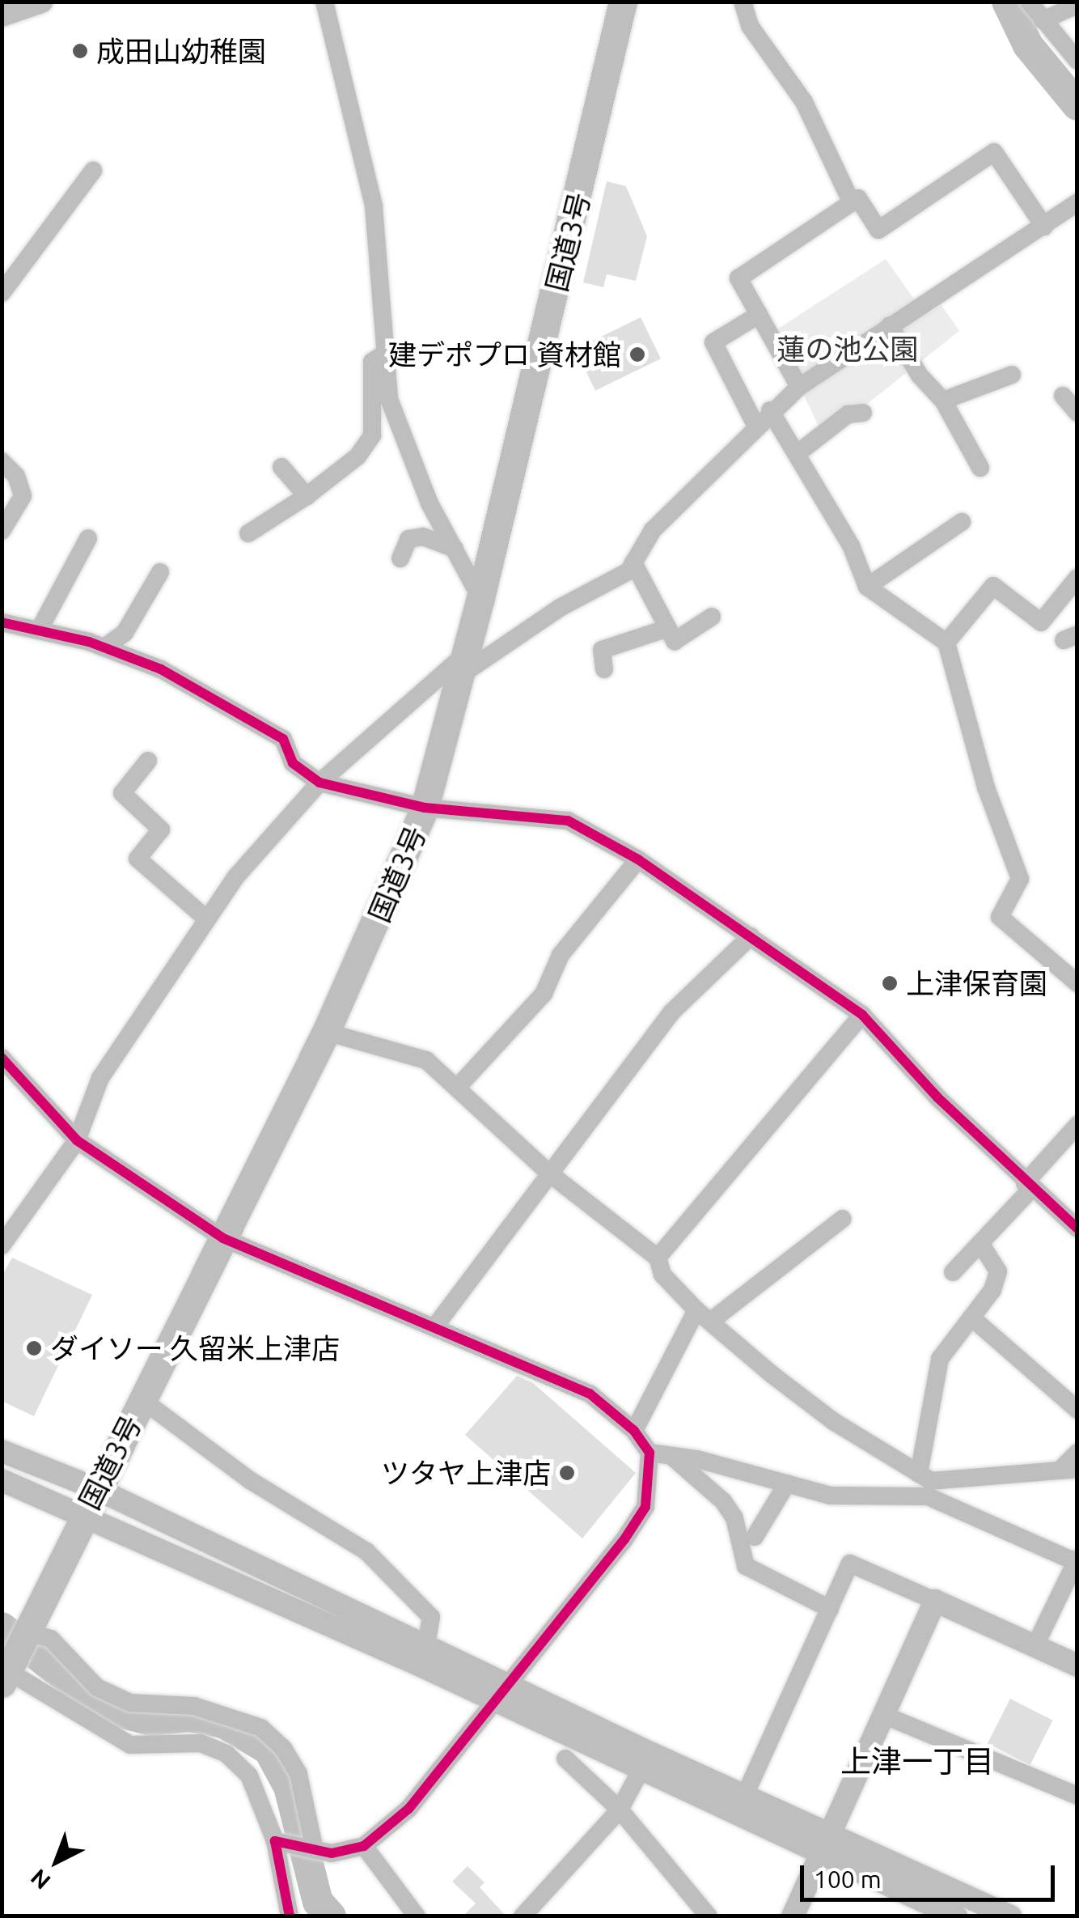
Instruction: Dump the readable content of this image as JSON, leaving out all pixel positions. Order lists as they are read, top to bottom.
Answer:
{
  "streets": {
    "highway": ["国道3号"]
  },
  "districts": ["上津一丁目"],
  "parks": ["蓮の池公園"],
  "places": [
    "成田山幼稚園",
    "建デポプロ 資材館",
    "上津保育園",
    "ダイソー 久留米上津店",
    "ツタヤ上津店"
  ],
  "scale_bar": "100 m",
  "north": "bottom left"
}
